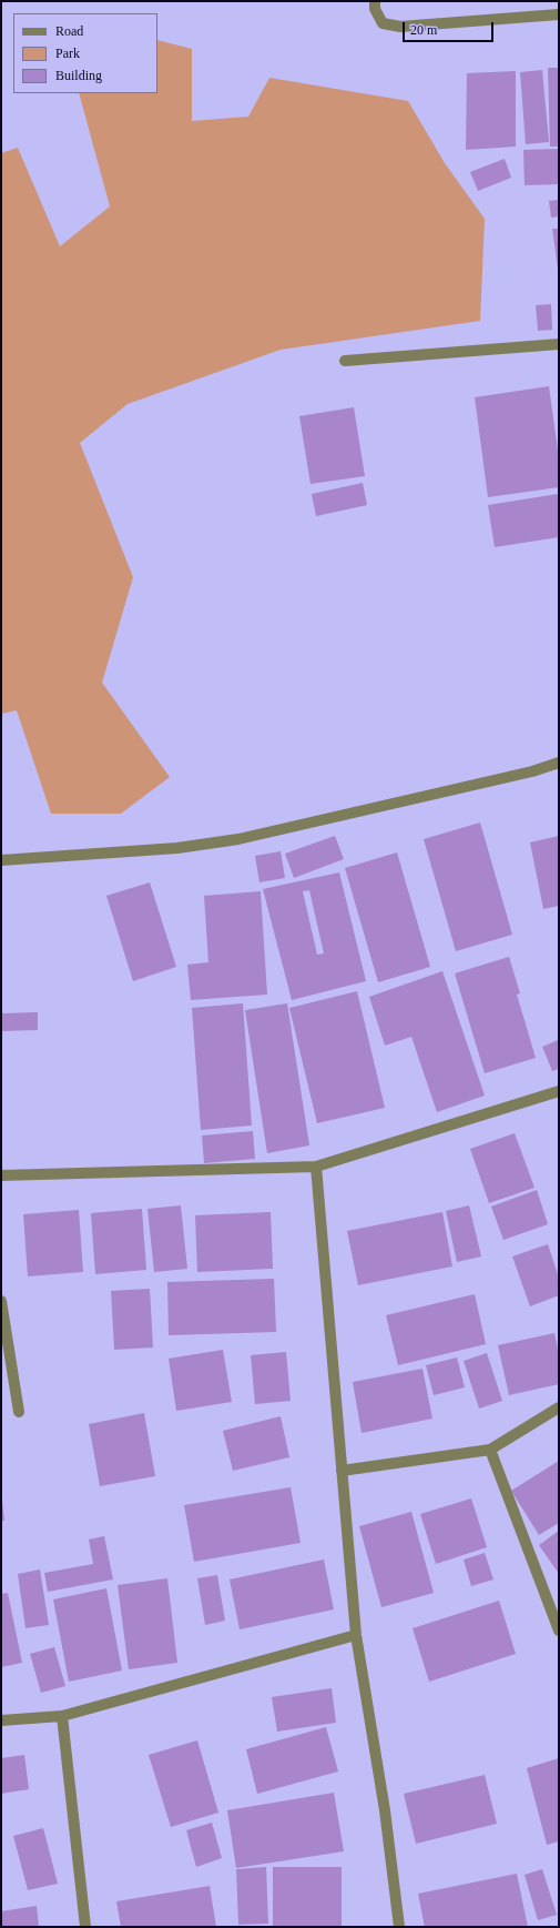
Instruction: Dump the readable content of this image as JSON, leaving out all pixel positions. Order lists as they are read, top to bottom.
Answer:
{
  "legend": ["Road", "Park", "Building"],
  "scale_bar": "20 m"
}
